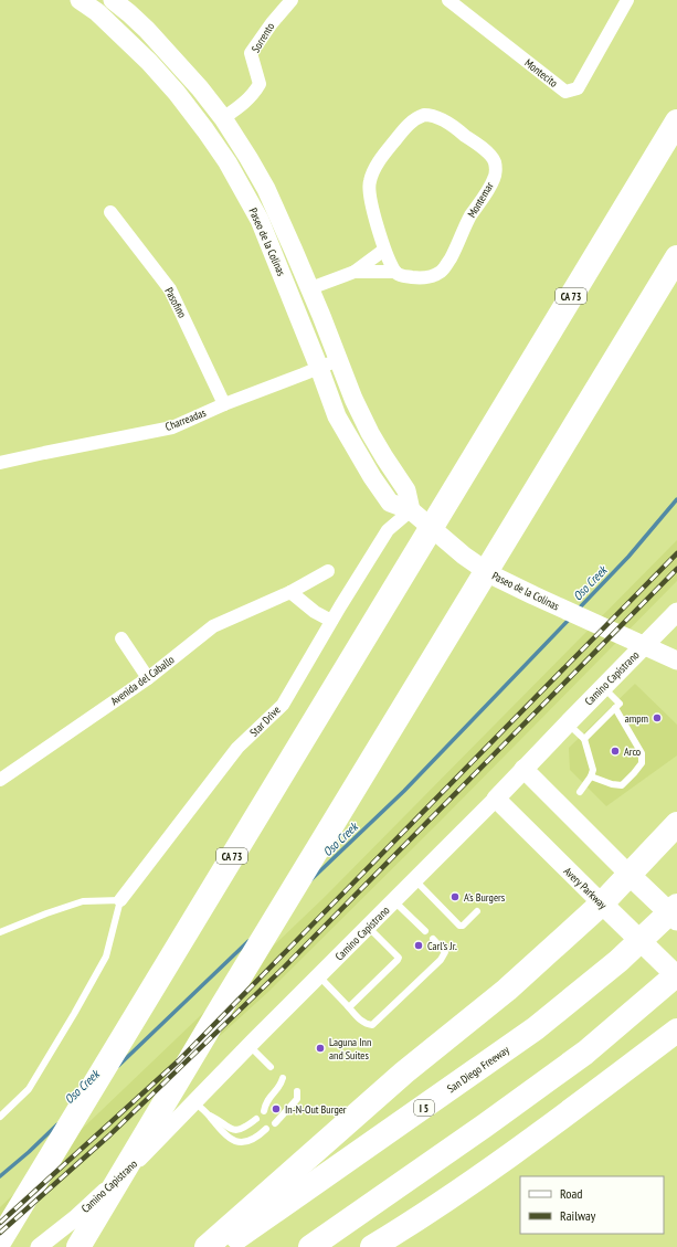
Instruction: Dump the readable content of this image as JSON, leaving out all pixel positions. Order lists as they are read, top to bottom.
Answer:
{
  "streets": {
    "highway": ["CA 73", "San Diego Freeway", "I 5"],
    "main road": ["Paseo de la Colinas", "Camino Capistrano", "Avery Parkway"],
    "street": [
      "Sorrento",
      "Montecito",
      "Montemar",
      "Pasofino",
      "Charreadas",
      "Avenida del Caballo",
      "Star Drive"
    ]
  },
  "crossings": [
    ["Sorrento", "Paseo de la Colinas"],
    ["Paseo de la Colinas", "Charreadas"],
    ["Paseo de la Colinas", "Star Drive"],
    ["Pasofino", "Charreadas"],
    ["Camino Capistrano", "Avery Parkway"]
  ],
  "water": ["Oso Creek"],
  "places": [
    "ampm",
    "Arco",
    "A's Burgers",
    "Carl's Jr.",
    "Laguna Inn and Suites",
    "In-N-Out Burger"
  ],
  "legend": ["Road", "Railway"]
}
